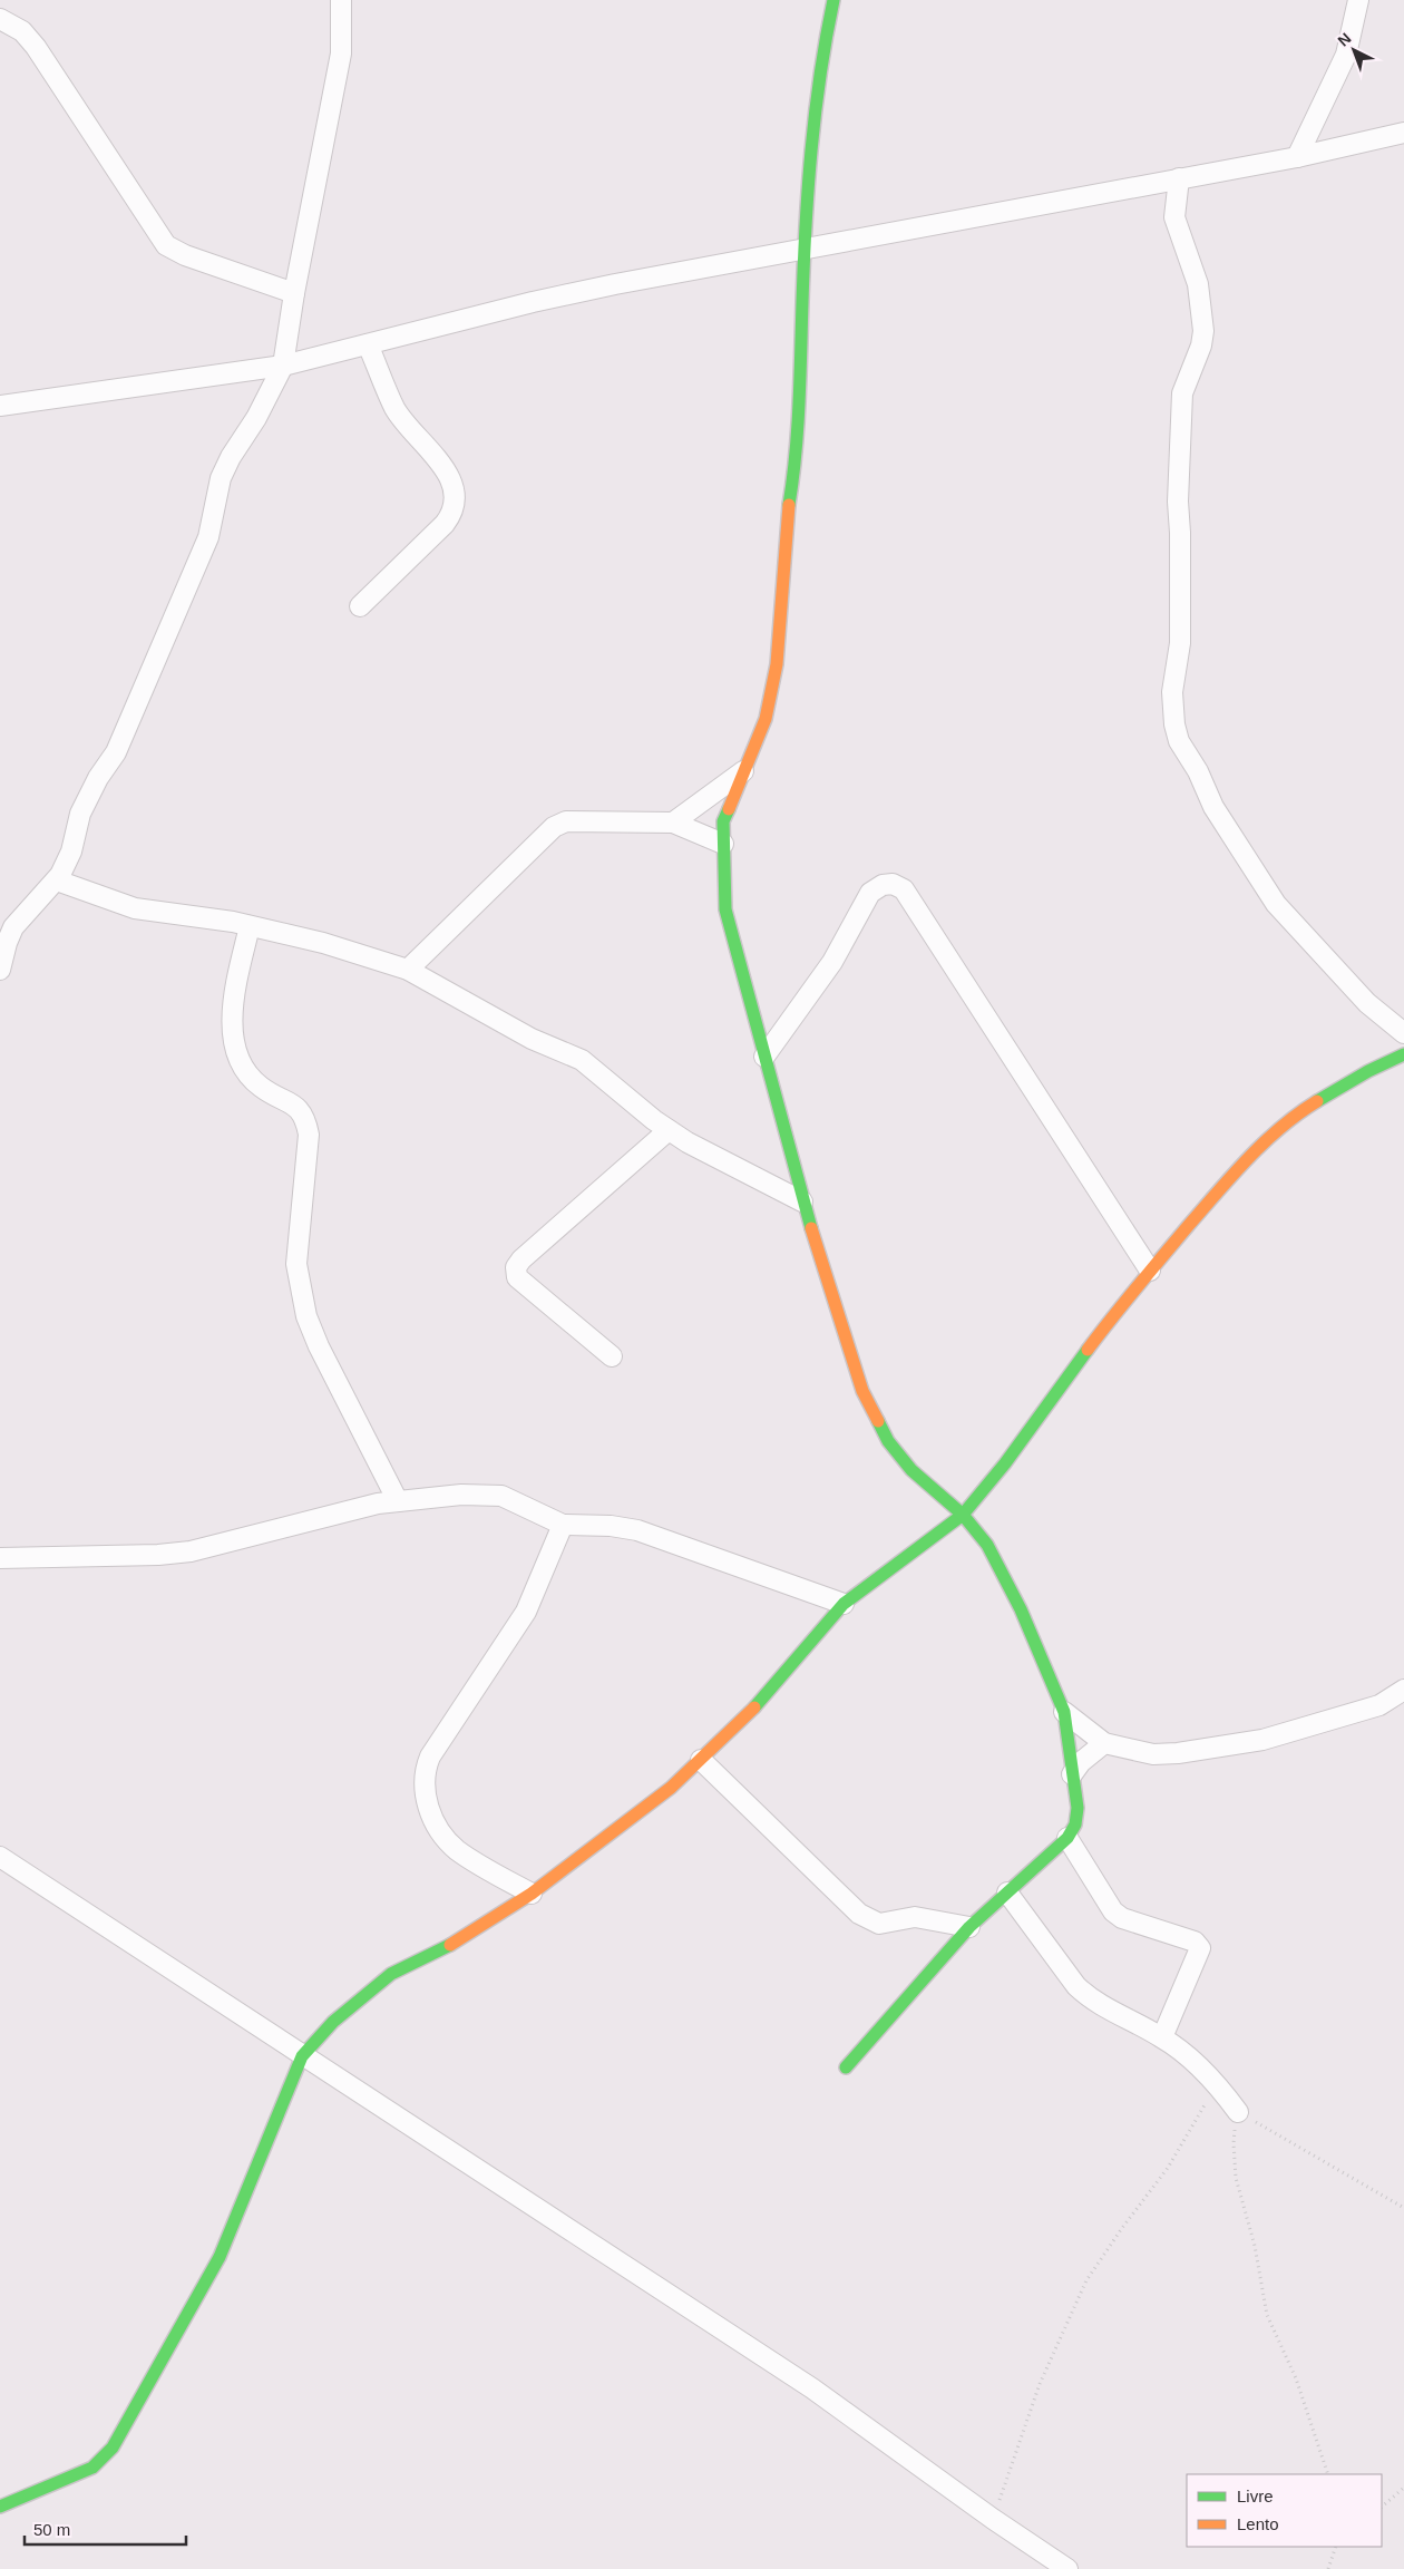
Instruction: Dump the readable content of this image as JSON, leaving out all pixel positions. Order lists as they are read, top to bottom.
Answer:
{
  "legend": ["Livre", "Lento"],
  "scale_bar": "50 m",
  "north": "top left"
}
